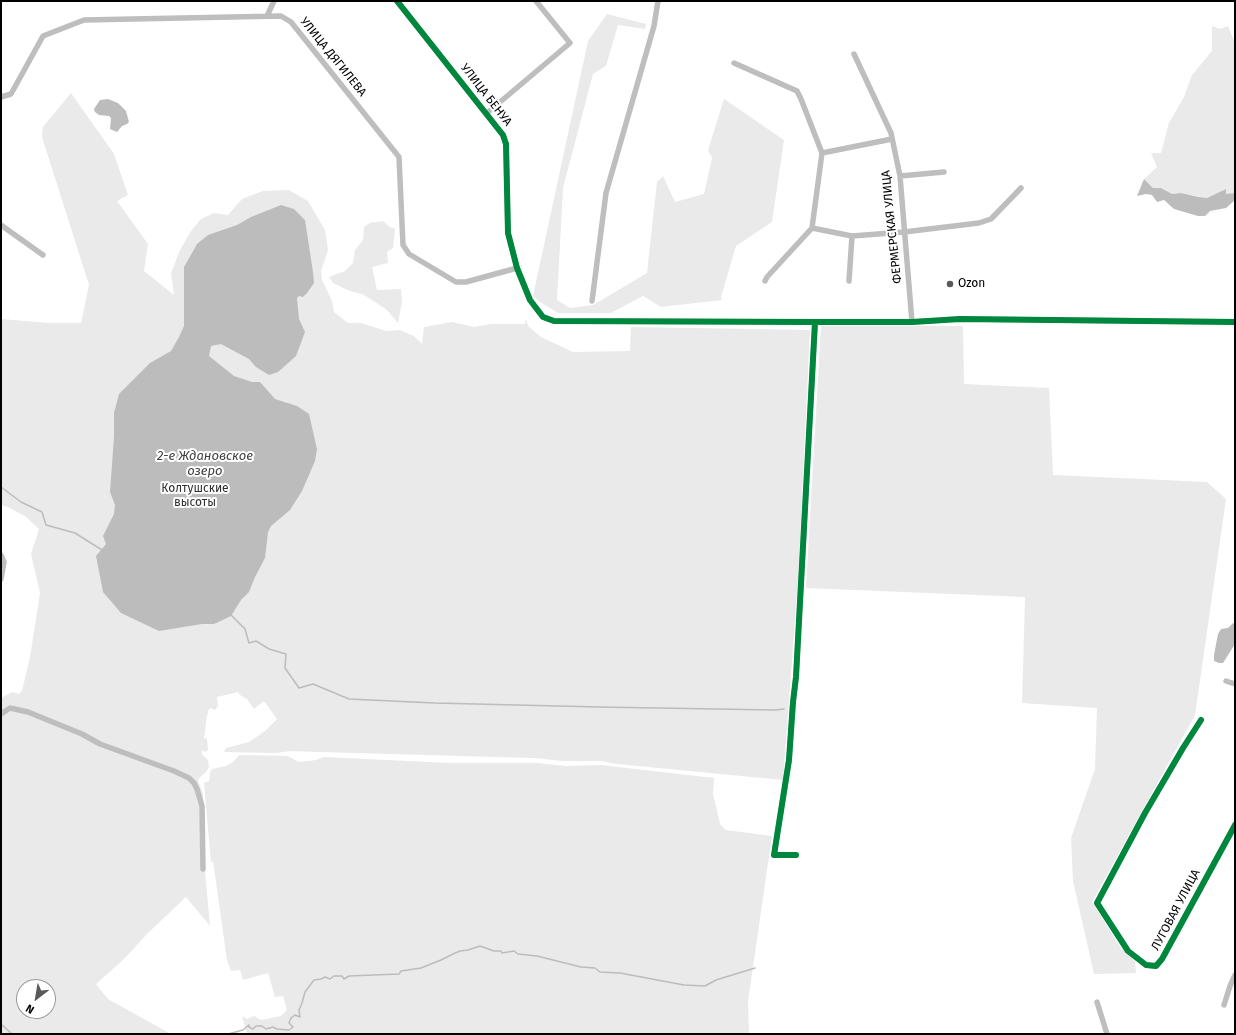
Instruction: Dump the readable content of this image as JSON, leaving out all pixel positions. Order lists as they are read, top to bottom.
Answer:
{
  "streets": {
    "street": [
      "УЛИЦА ДЯГИЛЕВА",
      "УЛИЦА БЕНУА",
      "ФЕРМЕРСКАЯ УЛИЦА",
      "ЛУГОВАЯ УЛИЦА"
    ]
  },
  "crossings": [
    ["УЛИЦА ДЯГИЛЕВА", "УЛИЦА БЕНУА"],
    ["УЛИЦА БЕНУА", "ФЕРМЕРСКАЯ УЛИЦА"]
  ],
  "water": ["2-е Ждановское озеро"],
  "parks": ["Колтушские высоты"],
  "places": ["Ozon"],
  "north": "bottom left"
}
